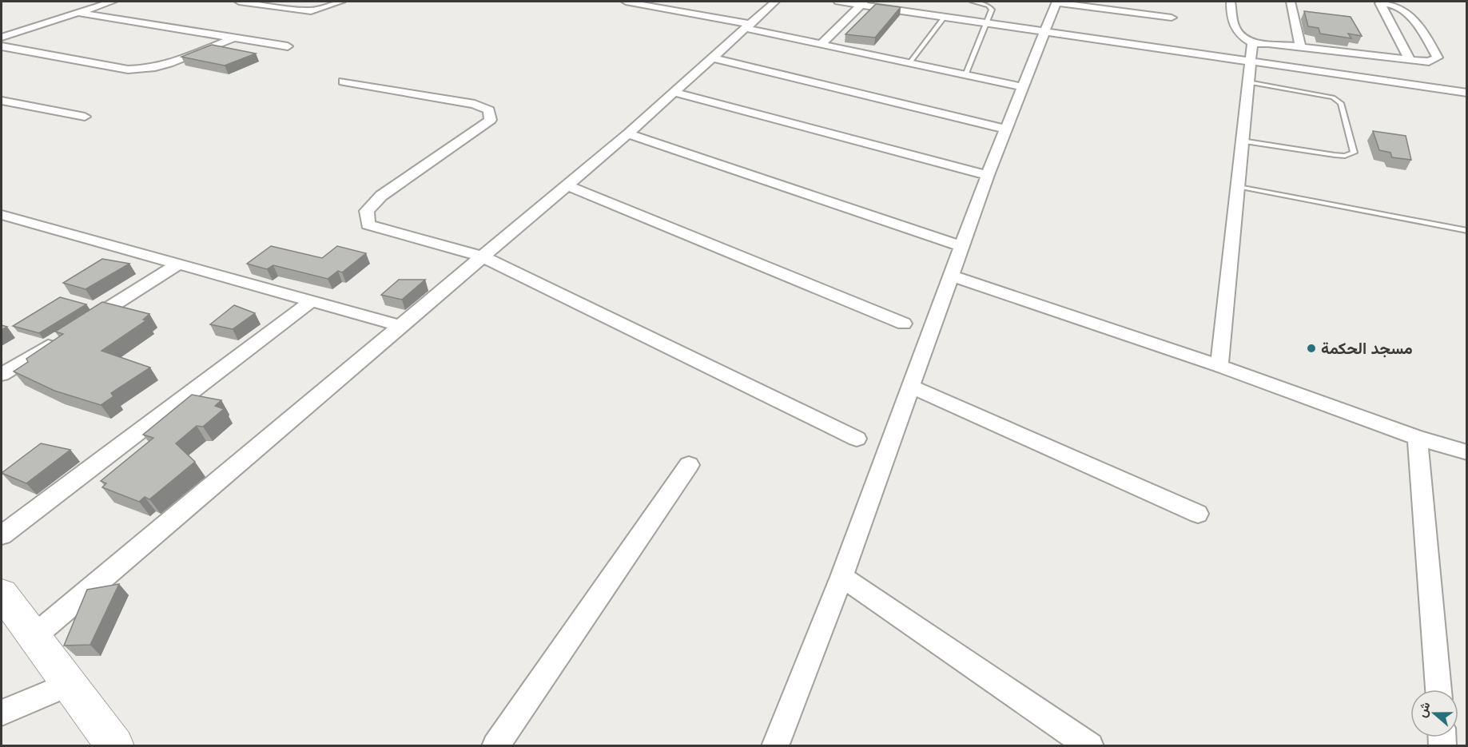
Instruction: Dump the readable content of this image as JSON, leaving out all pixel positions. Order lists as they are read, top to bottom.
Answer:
{
  "places": ["مسجد الحكمة"],
  "north": "left"
}
